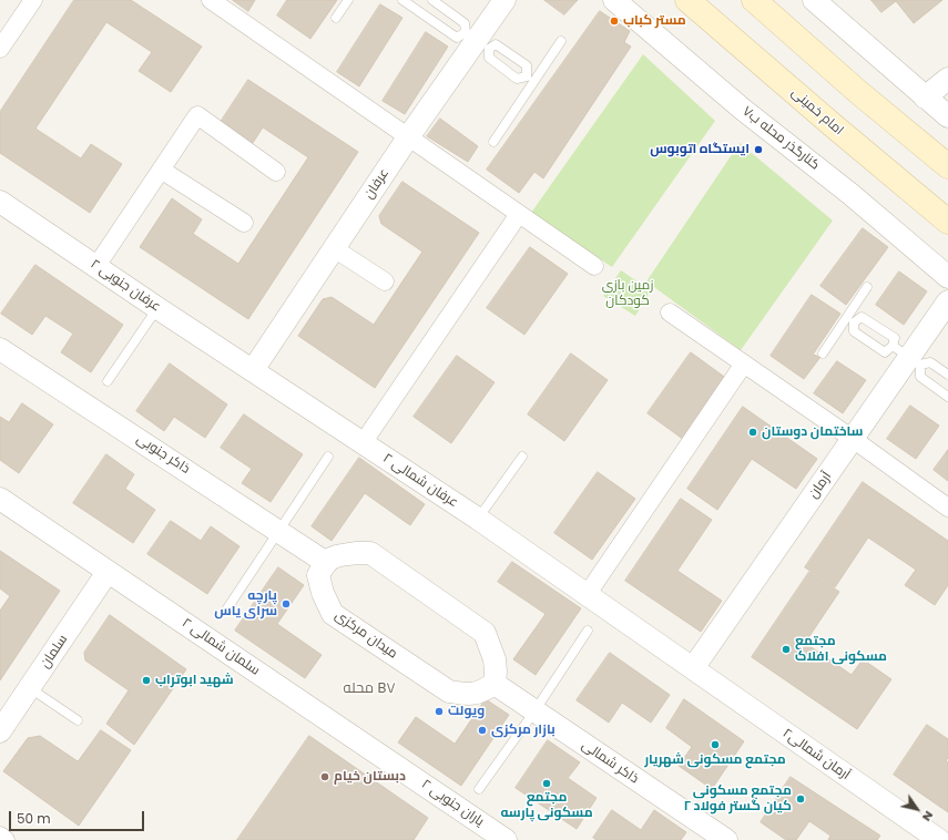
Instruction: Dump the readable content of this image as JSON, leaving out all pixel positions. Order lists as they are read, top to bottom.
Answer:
{
  "streets": {
    "main road": ["امام خمینی"],
    "street": [
      "کنارگذر محله ب۷",
      "عرفان",
      "عرفان جنوبی ۲",
      "ذاکر جنوبی",
      "عرفان شمالی ۲",
      "آرمان",
      "میدان مرکزی",
      "سلمان شمالی ۲",
      "سلمان",
      "آرمان شمالی۲",
      "ذاکر شمالی",
      "یاران جنوبی ۲"
    ]
  },
  "crossings": [
    ["عرفان", "عرفان جنوبی ۲"],
    ["عرفان", "عرفان شمالی ۲"],
    ["عرفان جنوبی ۲", "عرفان شمالی ۲"],
    ["ذاکر جنوبی", "میدان مرکزی"],
    ["عرفان شمالی ۲", "آرمان شمالی۲"],
    ["آرمان", "آرمان شمالی۲"],
    ["میدان مرکزی", "ذاکر شمالی"],
    ["سلمان شمالی ۲", "سلمان"],
    ["سلمان شمالی ۲", "یاران جنوبی ۲"]
  ],
  "districts": ["محله B۷"],
  "parks": ["زمین بازی کودکان"],
  "places": [
    "مستر کباب",
    "ایستگاه اتوبوس",
    "ساختمان دوستان",
    "پارچه سرای یاس",
    "مجتمع مسکونی افلاک",
    "شهید ابوتراب",
    "ویولت",
    "بازار مرکزی",
    "مجتمع مسکونی شهریار",
    "دبستان خیام",
    "مجتمع مسکونی پارسه",
    "مجتمع مسکونی کیان گستر فولاد ۲"
  ],
  "scale_bar": "50 m",
  "north": "bottom right"
}
